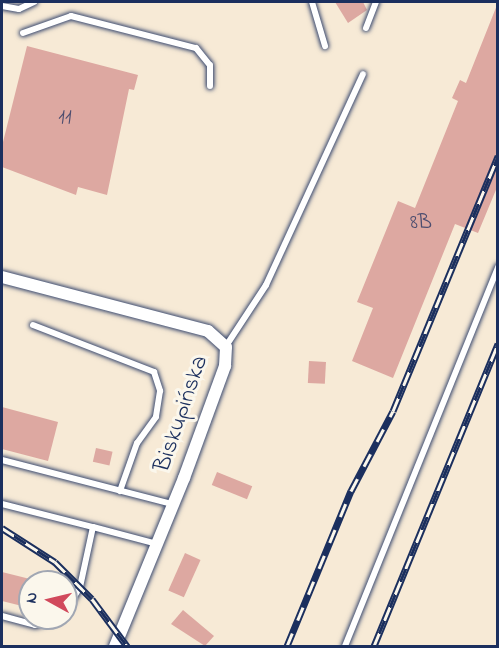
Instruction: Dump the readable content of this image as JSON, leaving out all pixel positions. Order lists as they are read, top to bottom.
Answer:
{
  "streets": {
    "street": ["Biskupińska"]
  },
  "house_numbers": ["11", "8B"],
  "north": "left"
}
